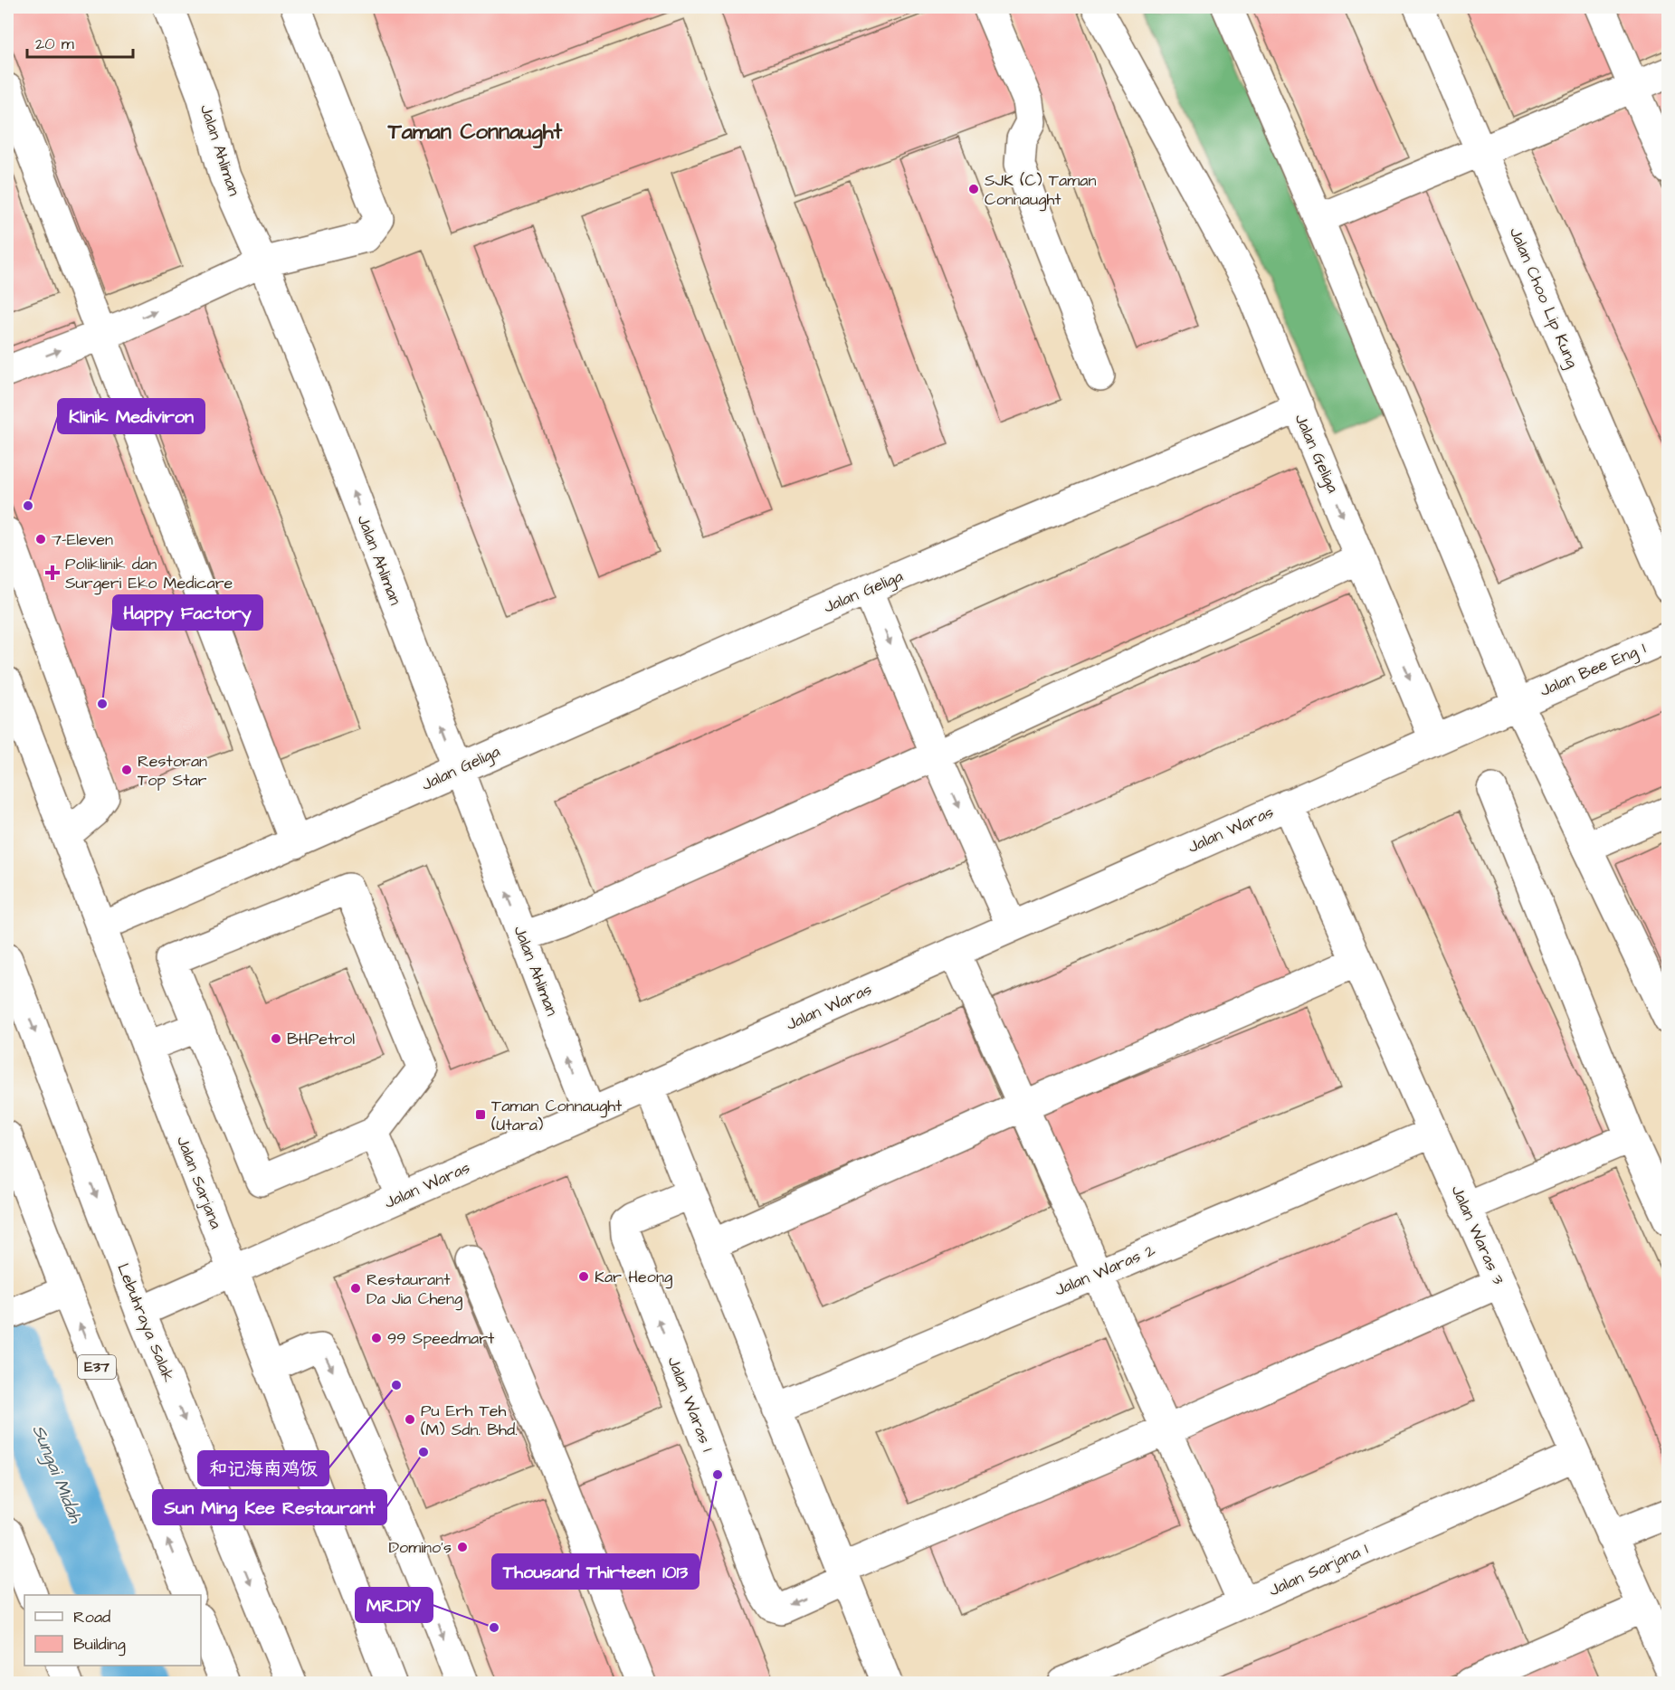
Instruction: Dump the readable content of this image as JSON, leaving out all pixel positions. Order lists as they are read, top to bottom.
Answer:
{
  "streets": {
    "main road": [
      "Jalan Ahliman",
      "Jalan Choo Lip Kung",
      "Jalan Geliga",
      "Jalan Bee Eng 1",
      "Jalan Waras",
      "Jalan Sarjana",
      "Jalan Waras 3",
      "Jalan Waras 2",
      "Lebuhraya Salak",
      "E37",
      "Jalan Waras 1",
      "Jalan Sarjana 1"
    ]
  },
  "crossings": [
    ["Jalan Ahliman", "Jalan Geliga"],
    ["Jalan Ahliman", "Jalan Waras"],
    ["Jalan Geliga", "Jalan Waras"],
    ["Jalan Geliga", "Jalan Sarjana"],
    ["Jalan Bee Eng 1", "Jalan Waras"],
    ["Jalan Waras", "Jalan Sarjana"],
    ["Jalan Waras", "Jalan Waras 3"],
    ["Jalan Waras", "Lebuhraya Salak"],
    ["Jalan Waras 3", "Jalan Waras 2"],
    ["Jalan Waras 3", "Jalan Sarjana 1"]
  ],
  "districts": ["Taman Connaught"],
  "water": ["Sungai Midah"],
  "places": {
    "other": [
      "SJK (C) Taman Connaught",
      "Klinik Mediviron",
      "7-Eleven",
      "Happy Factory",
      "Restoran Top Star",
      "BHPetrol",
      "Kar Heong",
      "Restaurant Da Jia Cheng",
      "99 Speedmart",
      "和记海南鸡饭",
      "Pu Erh Teh (M) Sdn. Bhd.",
      "Sun Ming Kee Restaurant",
      "Thousand Thirteen 1013",
      "Domino's",
      "MR.DIY"
    ],
    "health": ["Poliklinik dan Surgeri Eko Medicare"],
    "transit": ["Taman Connaught (Utara)"]
  },
  "legend": ["Road", "Building"],
  "scale_bar": "20 m"
}
